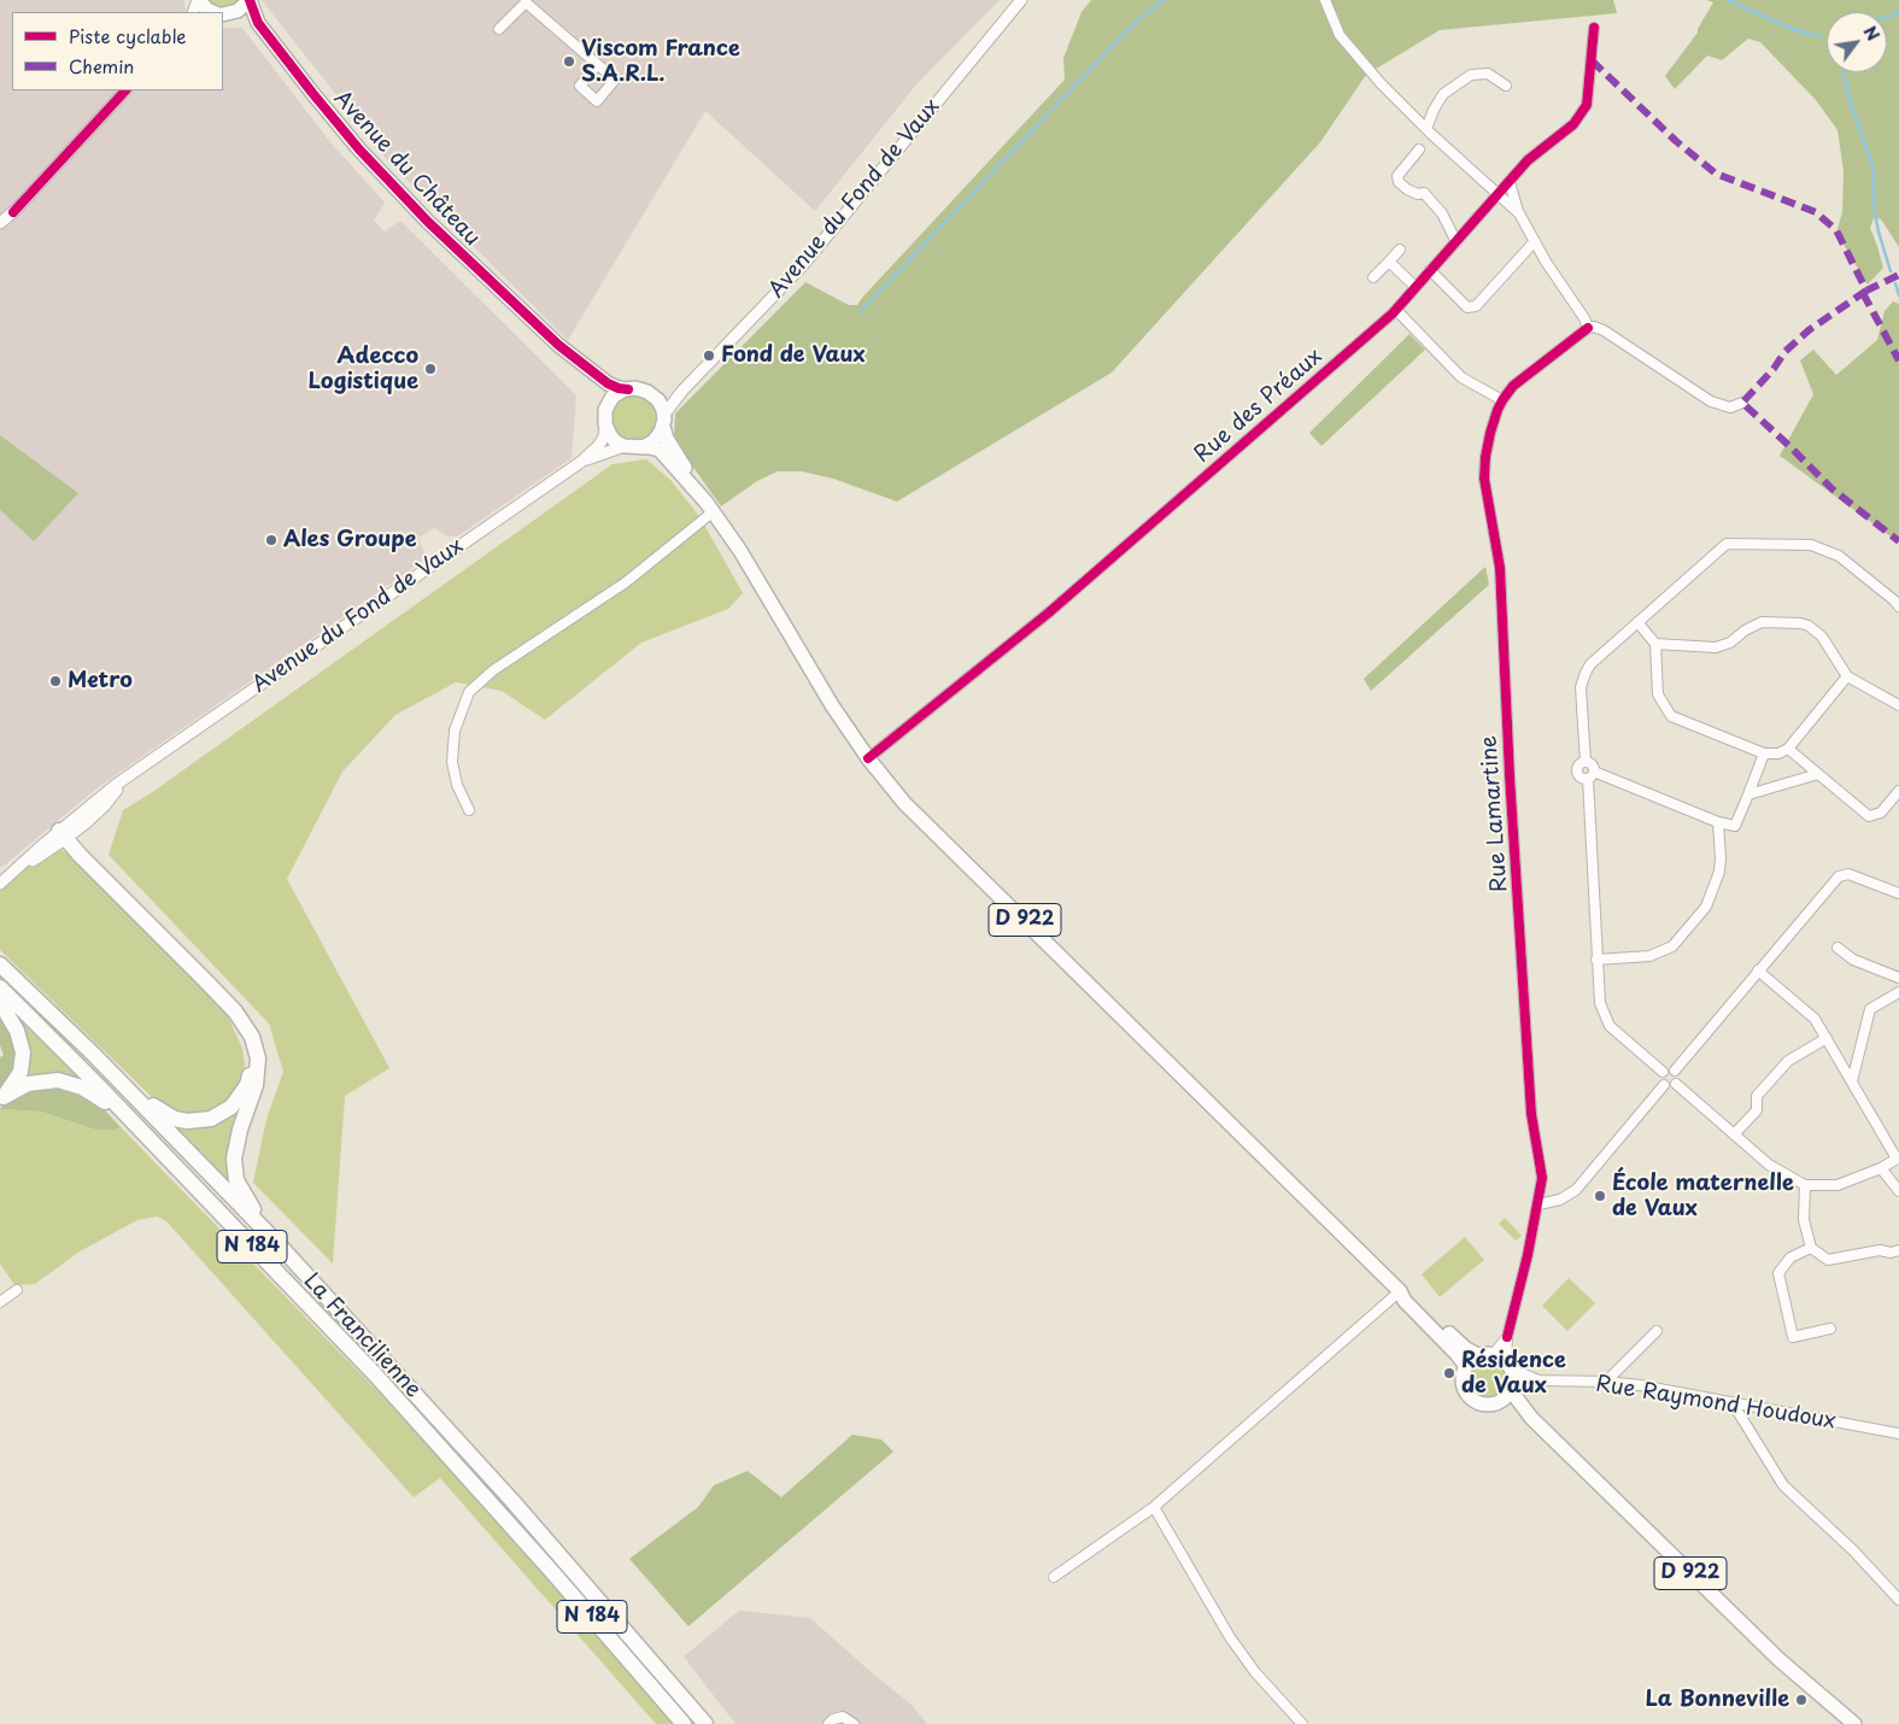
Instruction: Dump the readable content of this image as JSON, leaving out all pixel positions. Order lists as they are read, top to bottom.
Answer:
{
  "streets": {
    "highway": ["N 184", "La Francilienne"],
    "main road": ["Avenue du Château", "D 922"],
    "street": [
      "Avenue du Fond de Vaux",
      "Rue des Préaux",
      "Rue Lamartine",
      "Rue Raymond Houdoux"
    ]
  },
  "crossings": [
    ["Avenue du Château", "Avenue du Fond de Vaux"],
    ["Avenue du Château", "D 922"],
    ["Avenue du Fond de Vaux", "D 922"],
    ["Rue des Préaux", "D 922"],
    ["Rue Lamartine", "D 922"],
    ["Rue Lamartine", "Rue Raymond Houdoux"],
    ["D 922", "Rue Raymond Houdoux"]
  ],
  "places": [
    "Viscom France S.A.R.L.",
    "Fond de Vaux",
    "Adecco Logistique",
    "Ales Groupe",
    "Metro",
    "École maternelle de Vaux",
    "Résidence de Vaux",
    "La Bonneville"
  ],
  "legend": ["Piste cyclable", "Chemin"],
  "north": "top right"
}
